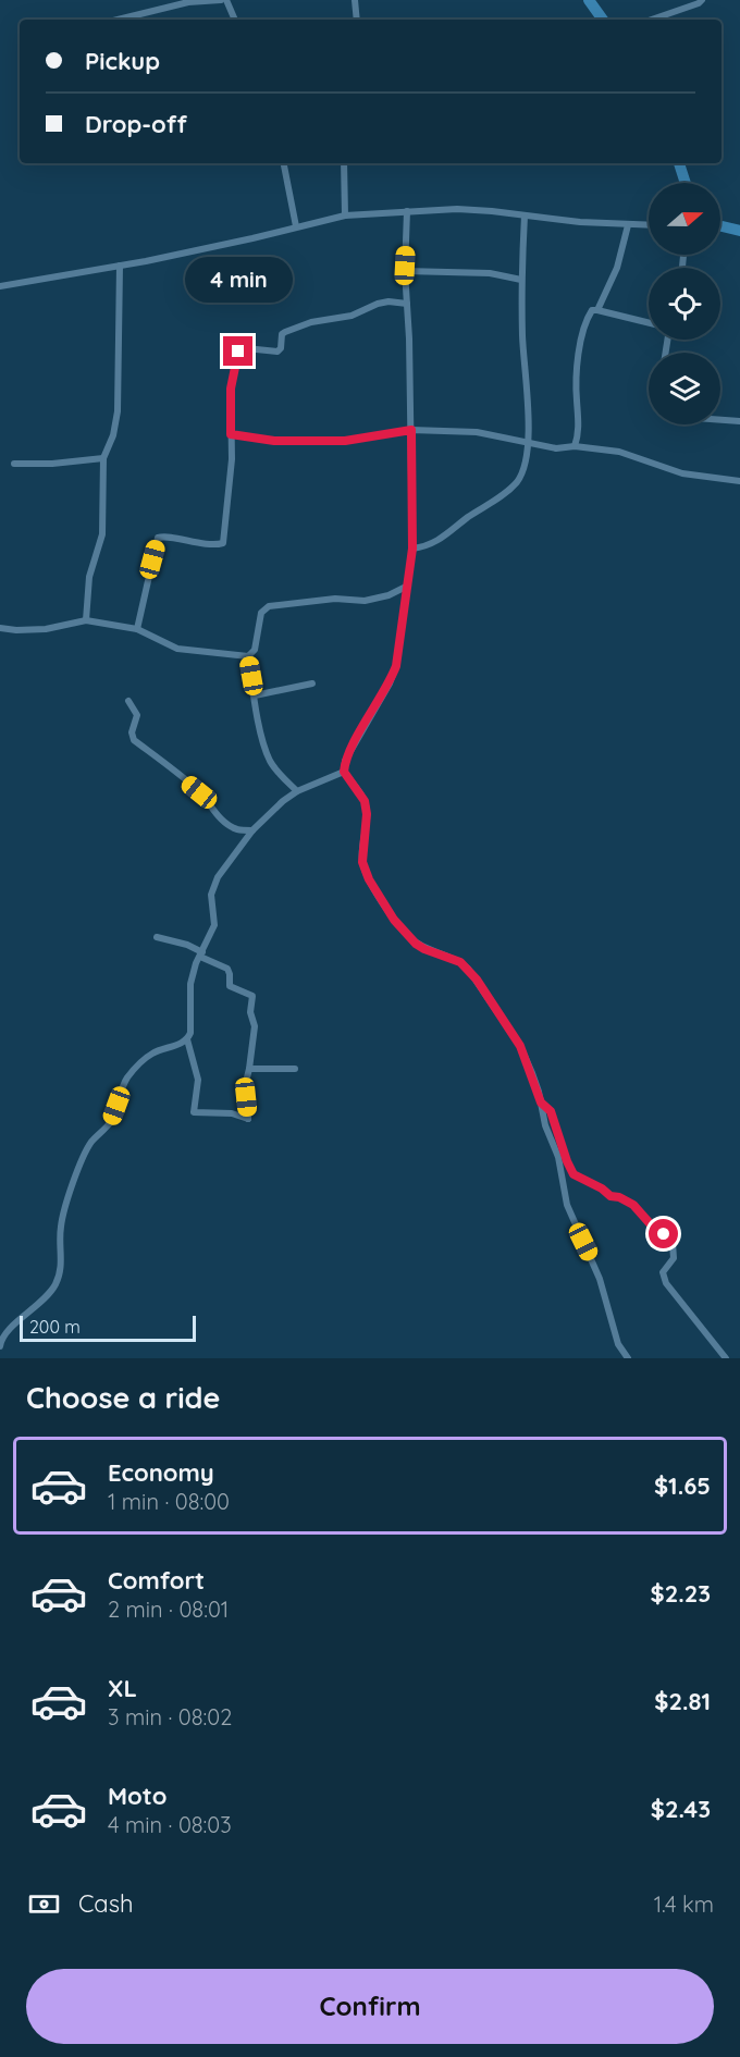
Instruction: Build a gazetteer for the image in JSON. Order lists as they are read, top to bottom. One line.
{"scale_bar":"200 m","north":"right","page":{"banner":["Pickup","Drop-off"],"bubble":"4 min","scale":"200 m","heading":"Choose a ride","list":[{"name":"Economy","note":"1 min · 08:00","value":"$1.65"},{"name":"Comfort","note":"2 min · 08:01","value":"$2.23"},{"name":"XL","note":"3 min · 08:02","value":"$2.81"},{"name":"Moto","note":"4 min · 08:03","value":"$2.43"}],"pay":["Cash","1.4 km"],"buttons":"Confirm"}}
